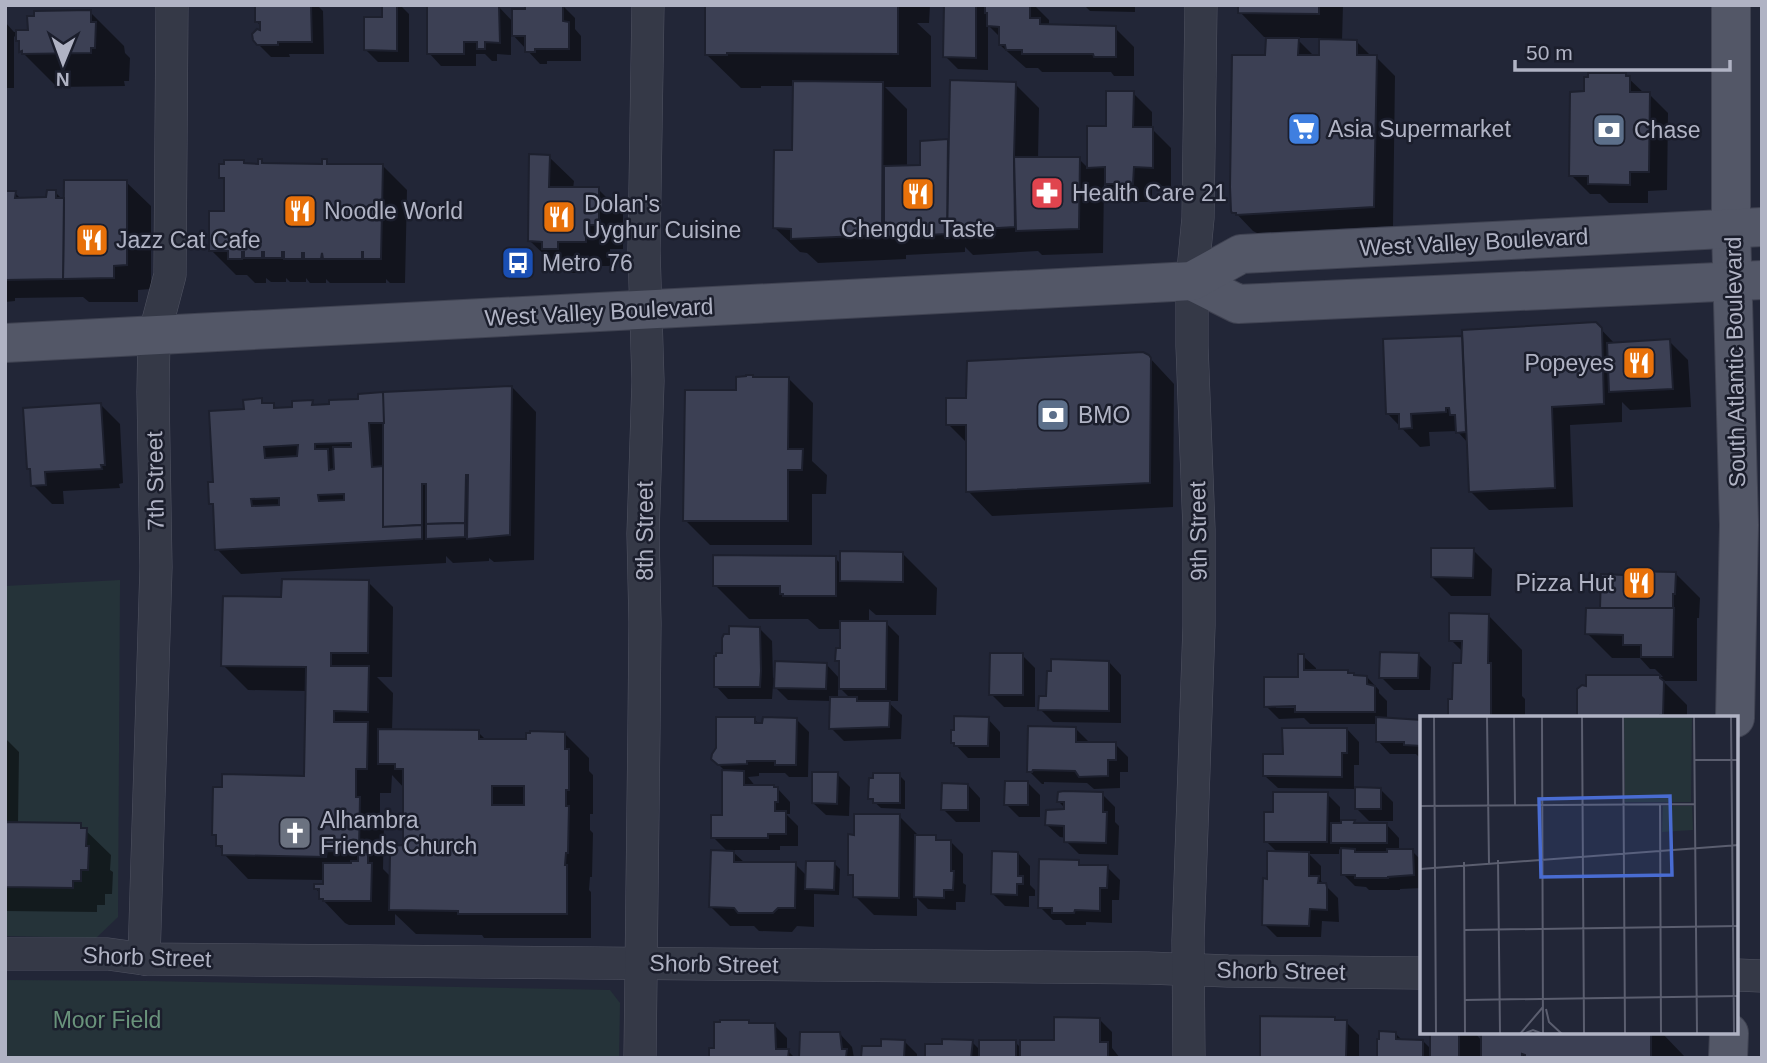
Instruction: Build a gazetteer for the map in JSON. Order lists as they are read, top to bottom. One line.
{"streets":{"main road":["West Valley Boulevard","South Atlantic Boulevard"],"street":["7th Street","8th Street","9th Street","Shorb Street"]},"crossings":[["West Valley Boulevard","South Atlantic Boulevard"],["West Valley Boulevard","7th Street"],["West Valley Boulevard","8th Street"],["West Valley Boulevard","9th Street"],["7th Street","Shorb Street"],["8th Street","Shorb Street"],["9th Street","Shorb Street"]],"parks":["Moor Field"],"places":{"supermarket":["Asia Supermarket"],"bank":["Chase","BMO"],"pharmacy":["Health Care 21"],"restaurant":["Chengdu Taste","Noodle World","Dolan's Uyghur Cuisine","Jazz Cat Cafe","Popeyes","Pizza Hut"],"bus stop":["Metro 76"],"church":["Alhambra Friends Church"]},"scale_bar":"50 m","north":"bottom"}
